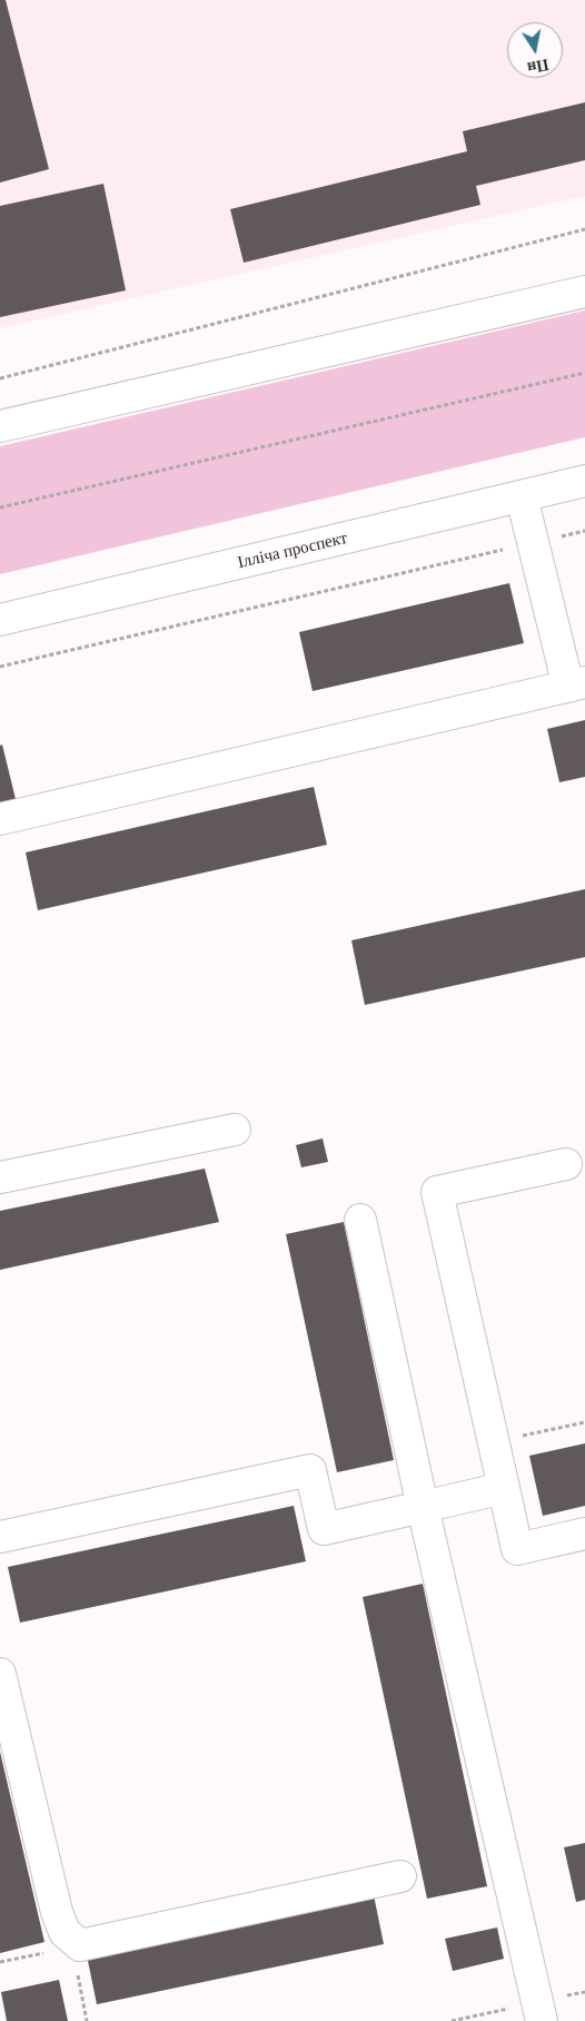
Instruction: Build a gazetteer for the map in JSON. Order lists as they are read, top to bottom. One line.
{"streets":{"main road":["Ілліча проспект"]},"north":"bottom"}
